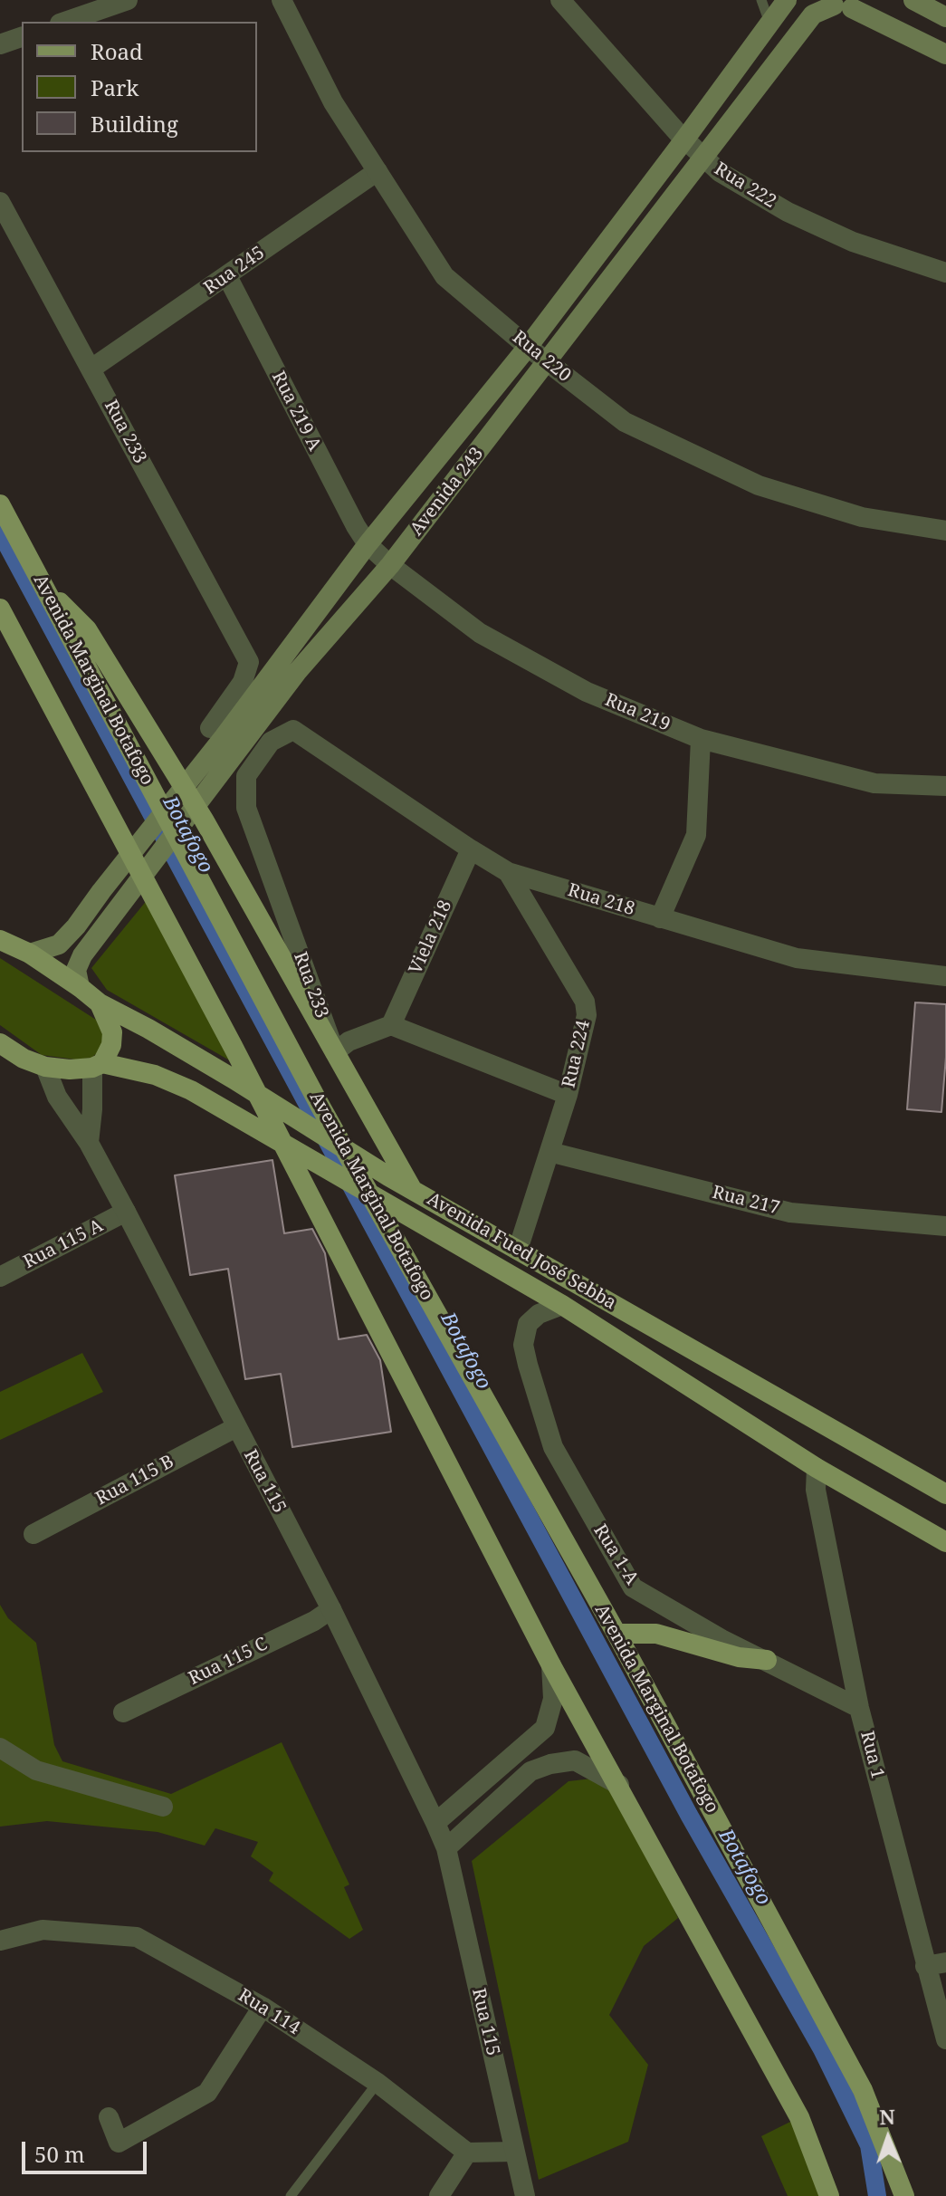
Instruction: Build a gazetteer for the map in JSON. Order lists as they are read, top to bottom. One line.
{"streets":{"main road":["Avenida 243","Avenida Marginal Botafogo","Avenida Fued José Sebba"],"street":["Rua 222","Rua 245","Rua 220","Rua 219 A","Rua 233","Rua 219","Rua 218","Viela 218","Rua 224","Rua 217","Rua 115 A","Rua 115 B","Rua 115","Rua 1-A","Rua 115 C","Rua 1","Rua 114"]},"crossings":[["Rua 222","Avenida 243"],["Rua 245","Rua 220"],["Rua 245","Rua 219 A"],["Rua 245","Rua 233"],["Rua 220","Avenida 243"],["Rua 219 A","Avenida 243"],["Rua 219 A","Rua 219"],["Rua 233","Avenida 243"],["Rua 233","Rua 218"],["Avenida 243","Rua 219"],["Avenida 243","Avenida Fued José Sebba"],["Rua 218","Viela 218"],["Rua 218","Rua 224"],["Rua 224","Rua 217"],["Rua 224","Avenida Fued José Sebba"],["Rua 115 A","Rua 115"],["Avenida Fued José Sebba","Rua 115"],["Avenida Fued José Sebba","Rua 1-A"],["Avenida Fued José Sebba","Rua 1"],["Rua 115 B","Rua 115"],["Rua 115","Rua 115 C"],["Rua 1-A","Rua 1"]],"water":["Botafogo"],"legend":["Road","Park","Building"],"scale_bar":"50 m","north":"top"}
